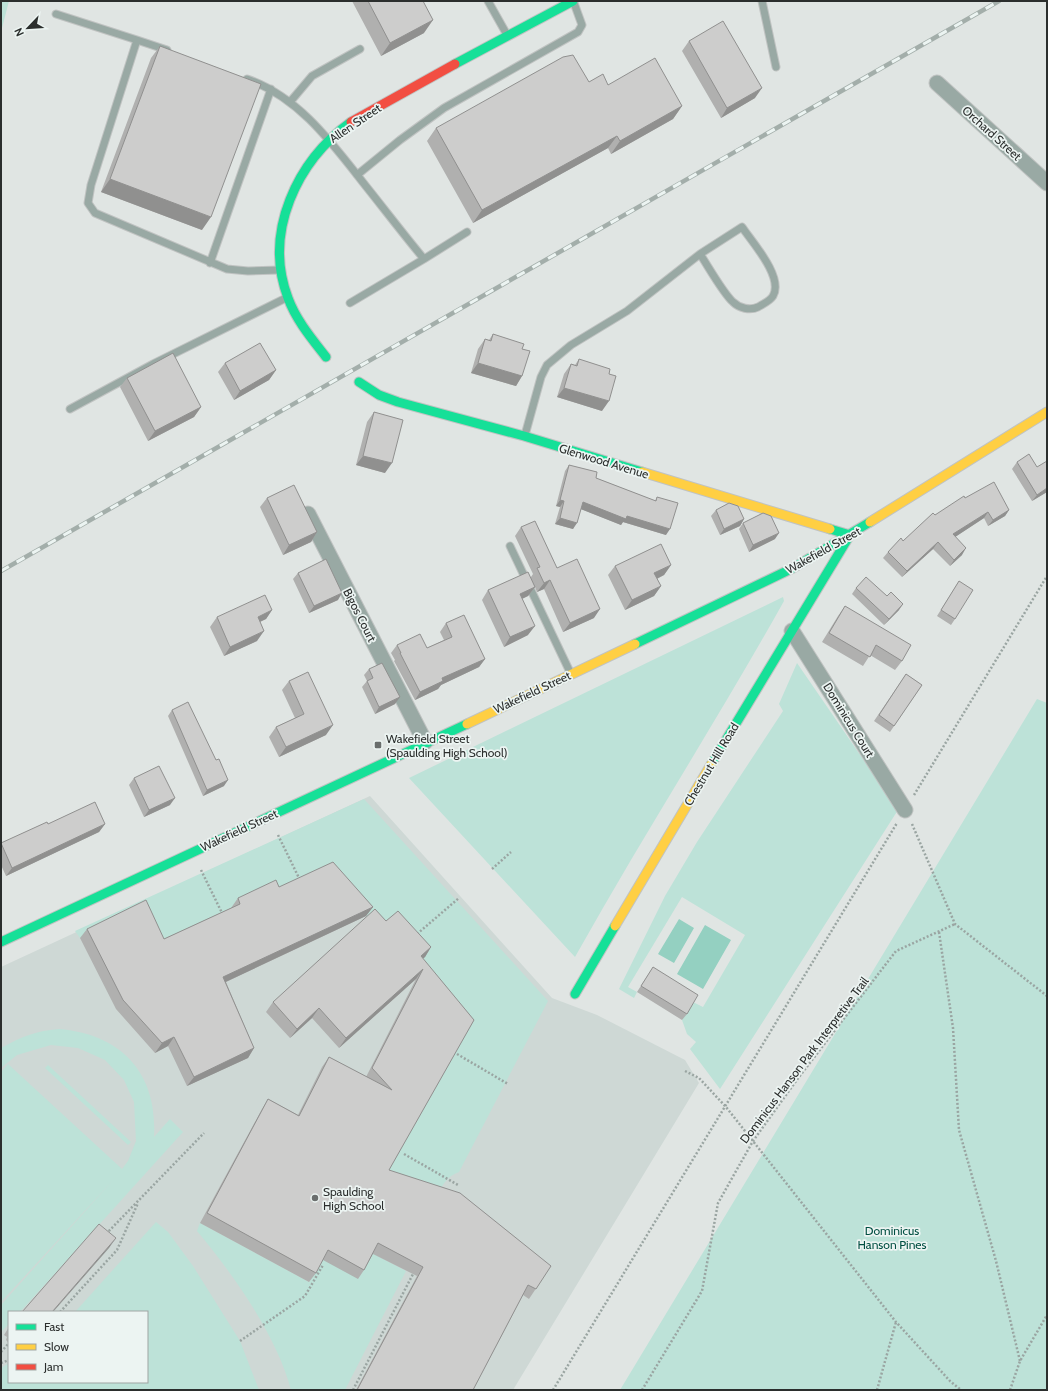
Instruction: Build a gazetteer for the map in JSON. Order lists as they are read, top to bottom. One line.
{"streets":{"street":["Allen Street","Orchard Street","Glenwood Avenue","Wakefield Street","Bigos Court","Dominicus Court","Chestnut Hill Road"],"path":["Dominicus Hanson Park Interpretive Trail"]},"crossings":[["Glenwood Avenue","Wakefield Street"],["Glenwood Avenue","Chestnut Hill Road"],["Wakefield Street","Bigos Court"],["Wakefield Street","Chestnut Hill Road"],["Dominicus Court","Chestnut Hill Road"]],"parks":["Dominicus Hanson Pines"],"places":{"transit":["Wakefield Street (Spaulding High School)"],"other":["Spaulding High School"]},"legend":["Fast","Slow","Jam"],"north":"bottom left"}
